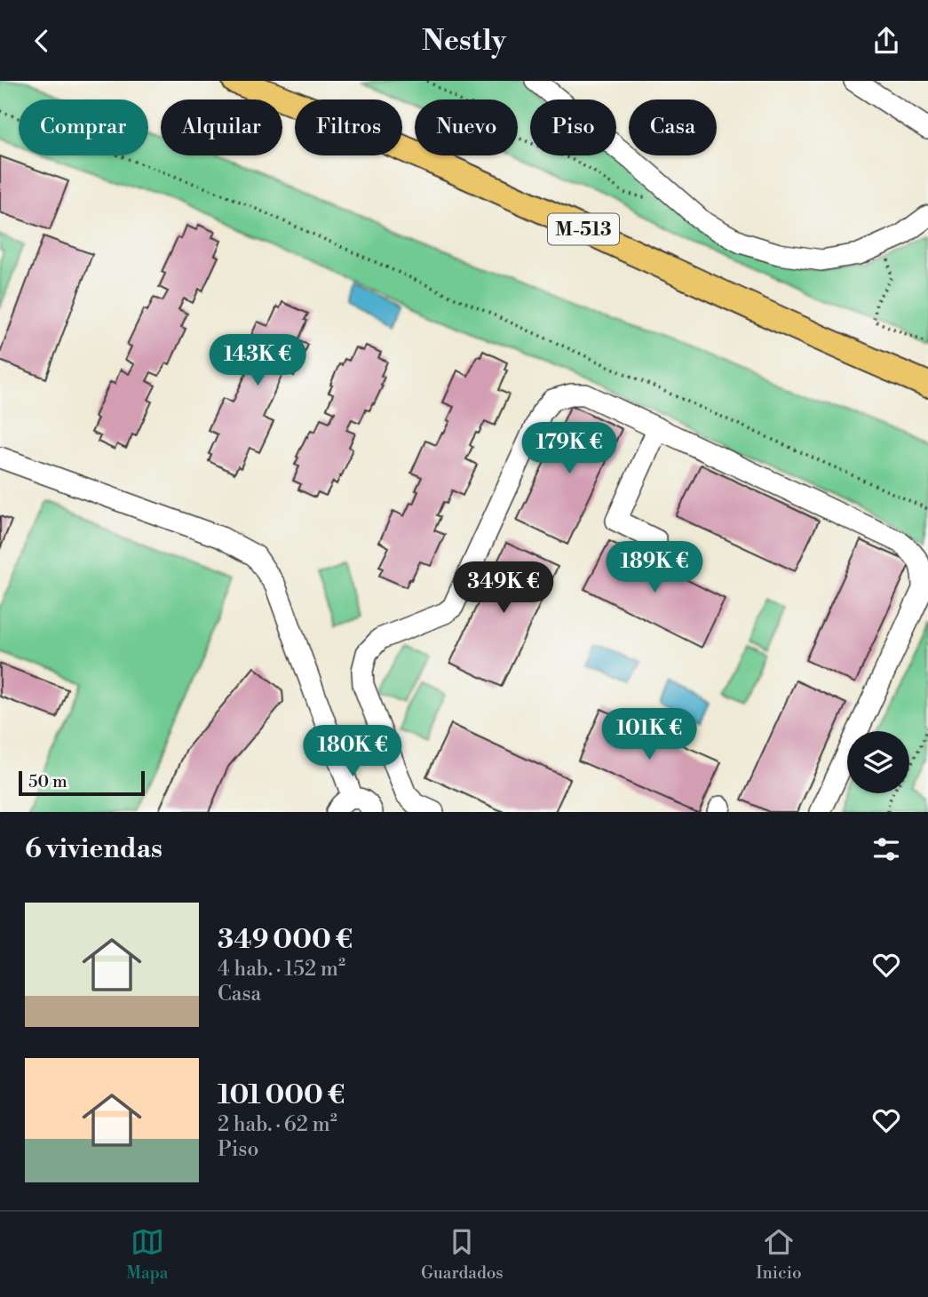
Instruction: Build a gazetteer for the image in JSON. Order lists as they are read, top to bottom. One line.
{"streets":{"main road":["M-513"]},"scale_bar":"50 m","page":{"header":"Nestly","chip":["Comprar","Alquilar","Filtros","Nuevo","Piso","Casa"],"price":["143K €","179K €","189K €","349K €","101K €","180K €"],"scale":"50 m","heading":"6 viviendas","list":[{"name":"349 000 €","note":"4 hab. · 152 m² · Casa"},{"name":"101 000 €","note":"2 hab. · 62 m² · Piso"}],"tabs":["Mapa","Guardados","Inicio"]}}
